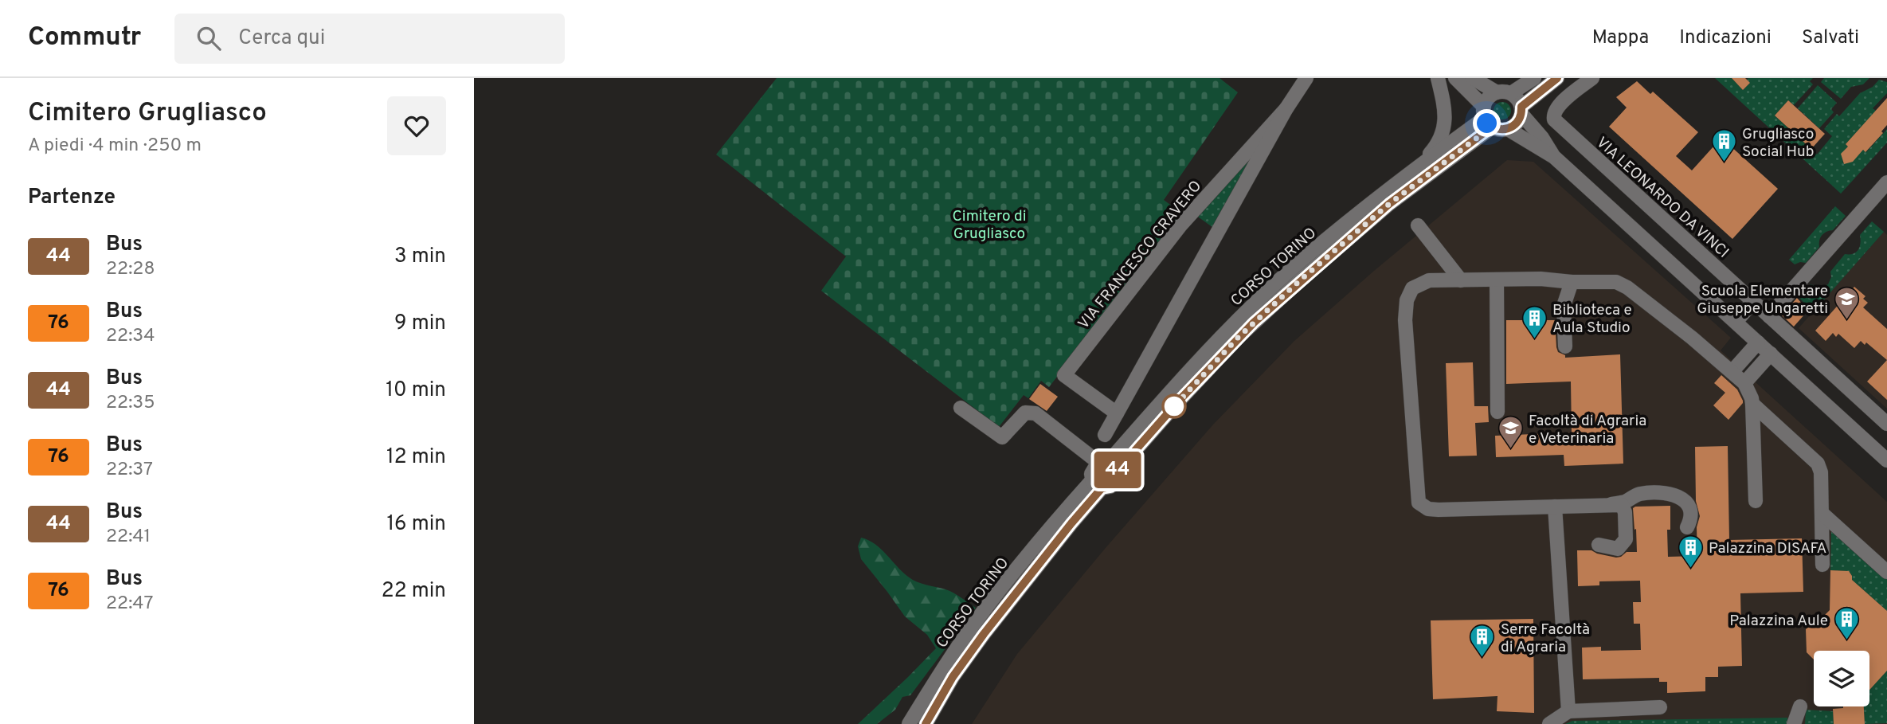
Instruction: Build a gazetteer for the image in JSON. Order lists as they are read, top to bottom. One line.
{"streets":{"street":["VIA LEONARDO DA VINCI","VIA FRANCESCO CRAVERO","CORSO TORINO"]},"parks":["Cimitero di Grugliasco"],"places":{"building":["Grugliasco Social Hub","Biblioteca e Aula Studio","Palazzina DISAFA","Palazzina Aule","Serre Facoltà di Agraria"],"school or university":["Scuola Elementare Giuseppe Ungaretti","Facoltà di Agraria e Veterinaria"]},"lines":["bus line 44"],"page":{"header":"Commutr","search":"Cerca qui","nav":["Mappa","Indicazioni","Salvati"],"heading":[["Cimitero Grugliasco","A piedi · 4 min · 250 m"],"Partenze"],"on_map":"44","list":[{"mark":"44","name":"Bus","note":"22:28","value":"3 min"},{"mark":"76","name":"Bus","note":"22:34","value":"9 min"},{"mark":"44","name":"Bus","note":"22:35","value":"10 min"},{"mark":"76","name":"Bus","note":"22:37","value":"12 min"},{"mark":"44","name":"Bus","note":"22:41","value":"16 min"},{"mark":"76","name":"Bus","note":"22:47","value":"22 min"}]}}
